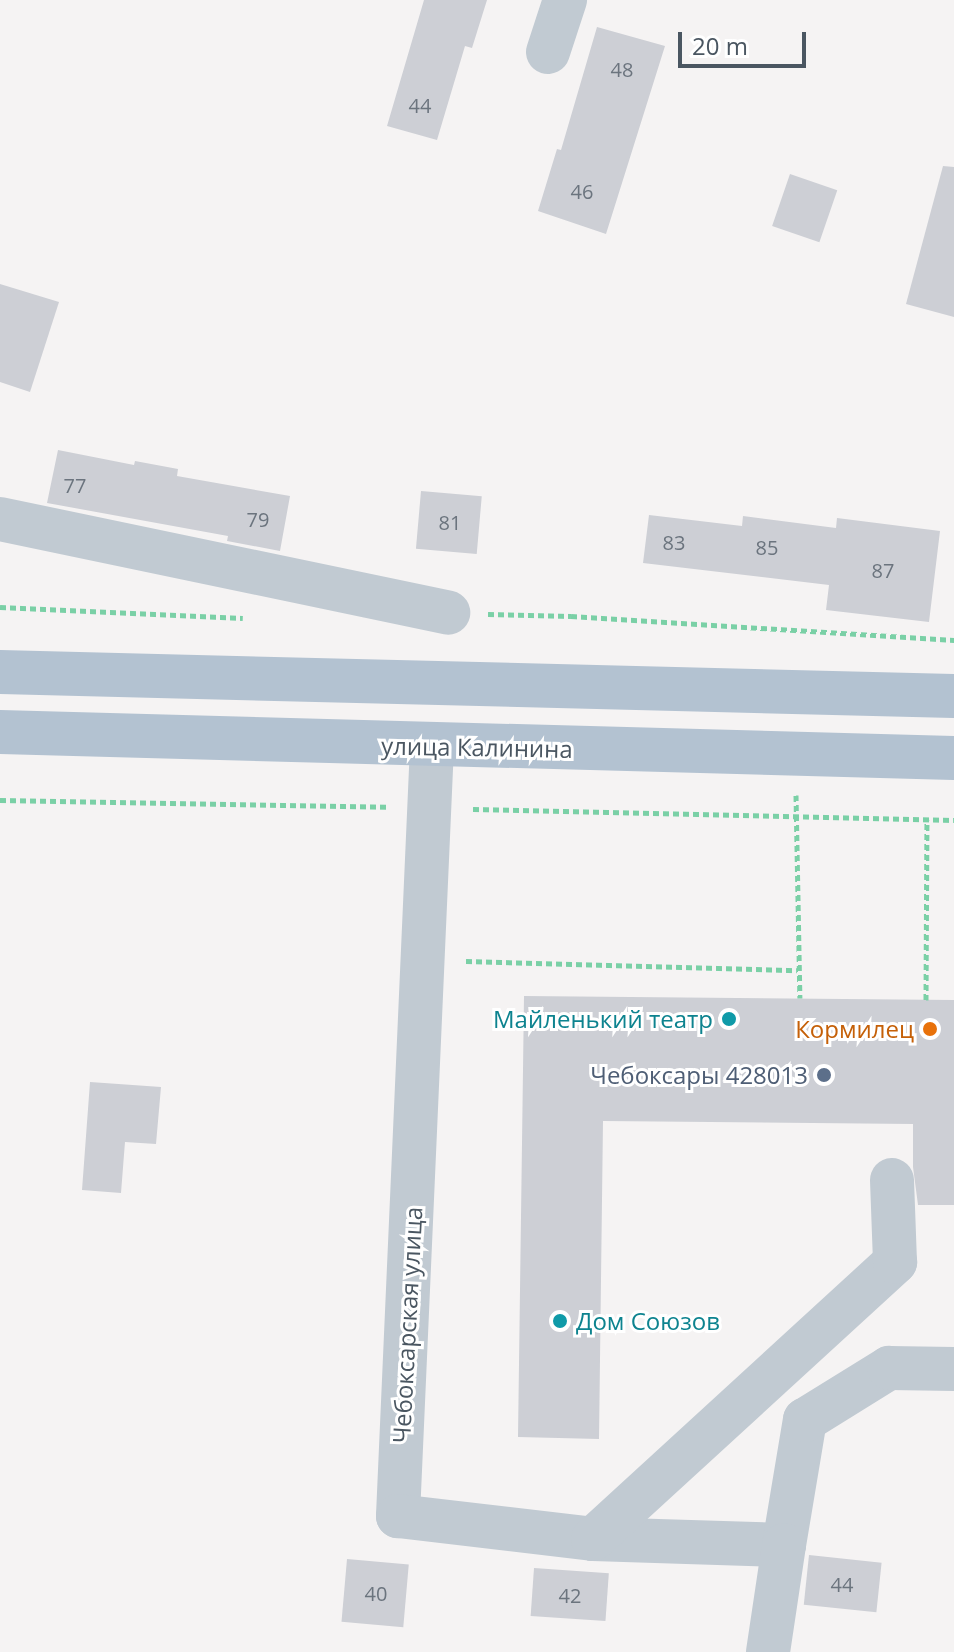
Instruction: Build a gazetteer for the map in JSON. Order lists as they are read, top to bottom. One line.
{"streets":{"main road":["улица Калинина"],"lane":["Чебоксарская улица"]},"crossings":[["улица Калинина","Чебоксарская улица"]],"places":["Майленький театр","Кормилец","Чебоксары 428013","Дом Союзов"],"house_numbers":["48","44","46","77","79","81","83","85","87","44","40","42"],"scale_bar":"20 m"}
